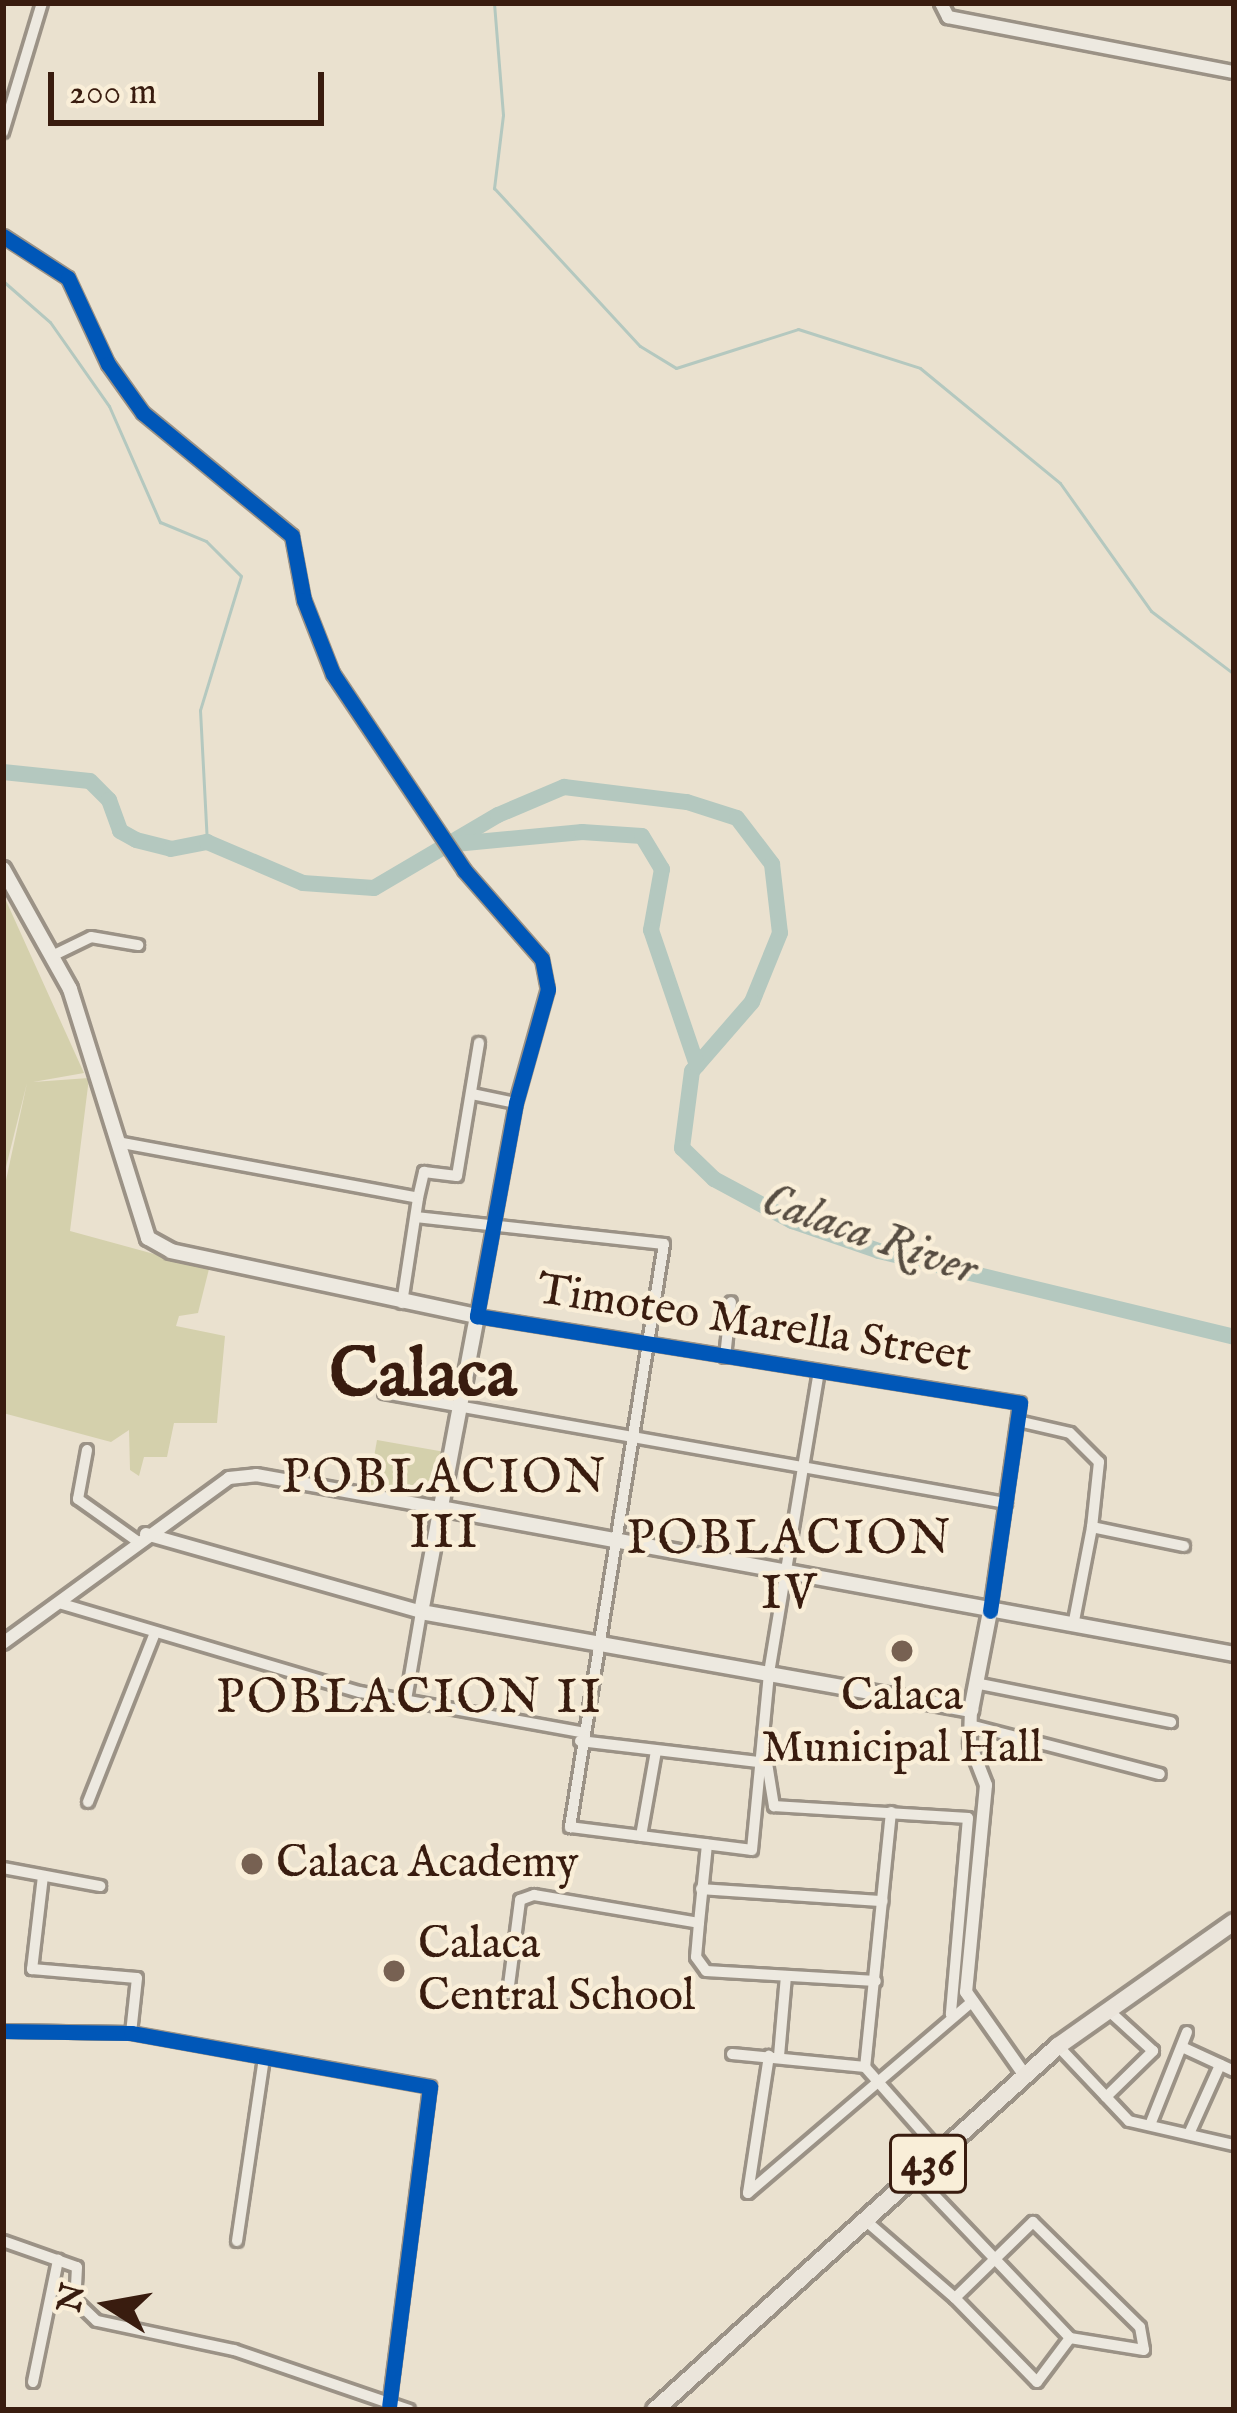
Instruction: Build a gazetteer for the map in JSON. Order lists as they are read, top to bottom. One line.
{"streets":{"main road":["436"],"street":["Timoteo Marella Street"]},"districts":["Calaca","POBLACION III","POBLACION IV","POBLACION II"],"water":["Calaca River"],"places":["Calaca Municipal Hall","Calaca Academy","Calaca Central School"],"scale_bar":"200 m","north":"left"}
